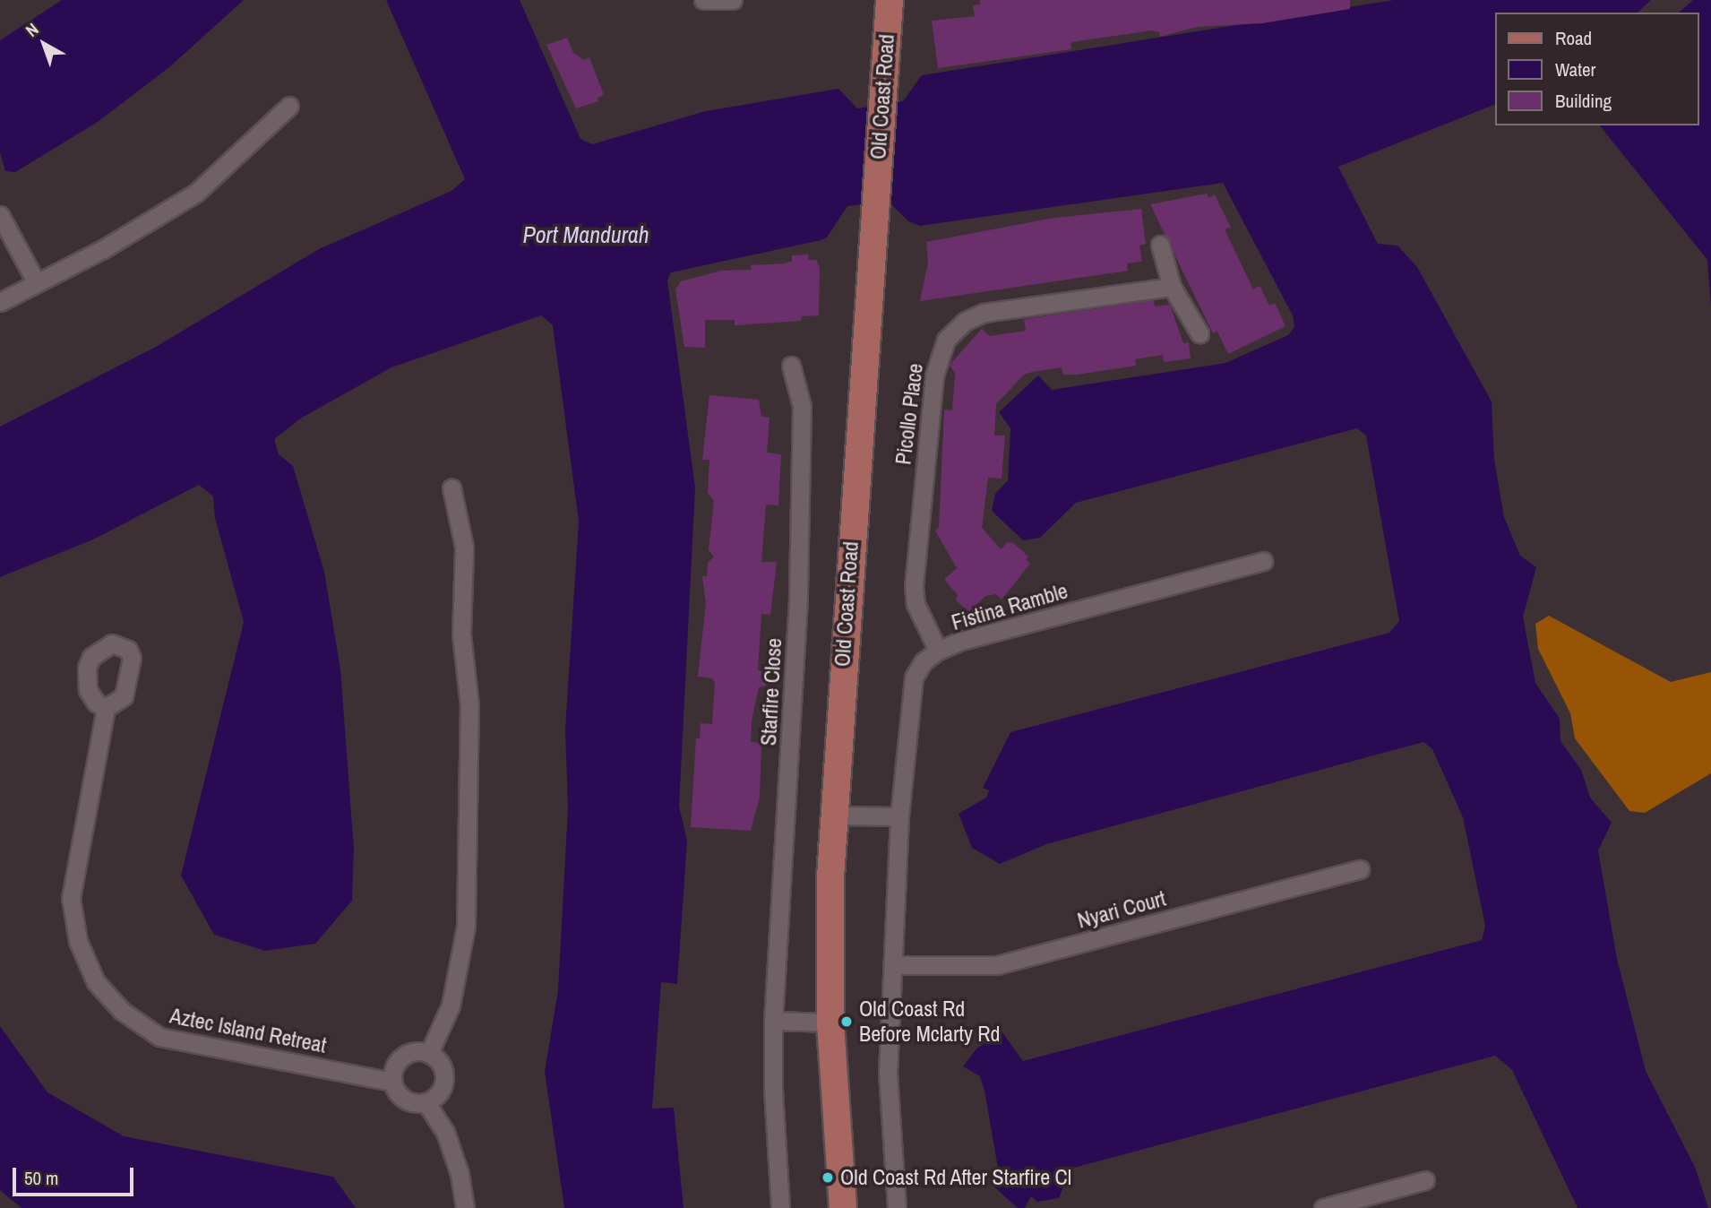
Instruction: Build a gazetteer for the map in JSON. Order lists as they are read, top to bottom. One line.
{"streets":{"main road":["Old Coast Road"],"street":["Picollo Place","Fistina Ramble","Starfire Close","Nyari Court","Aztec Island Retreat"]},"crossings":[["Picollo Place","Fistina Ramble"],["Fistina Ramble","Nyari Court"]],"water":["Port Mandurah"],"places":["Old Coast Rd Before Mclarty Rd","Old Coast Rd After Starfire Cl"],"legend":["Road","Water","Building"],"scale_bar":"50 m","north":"top left"}
